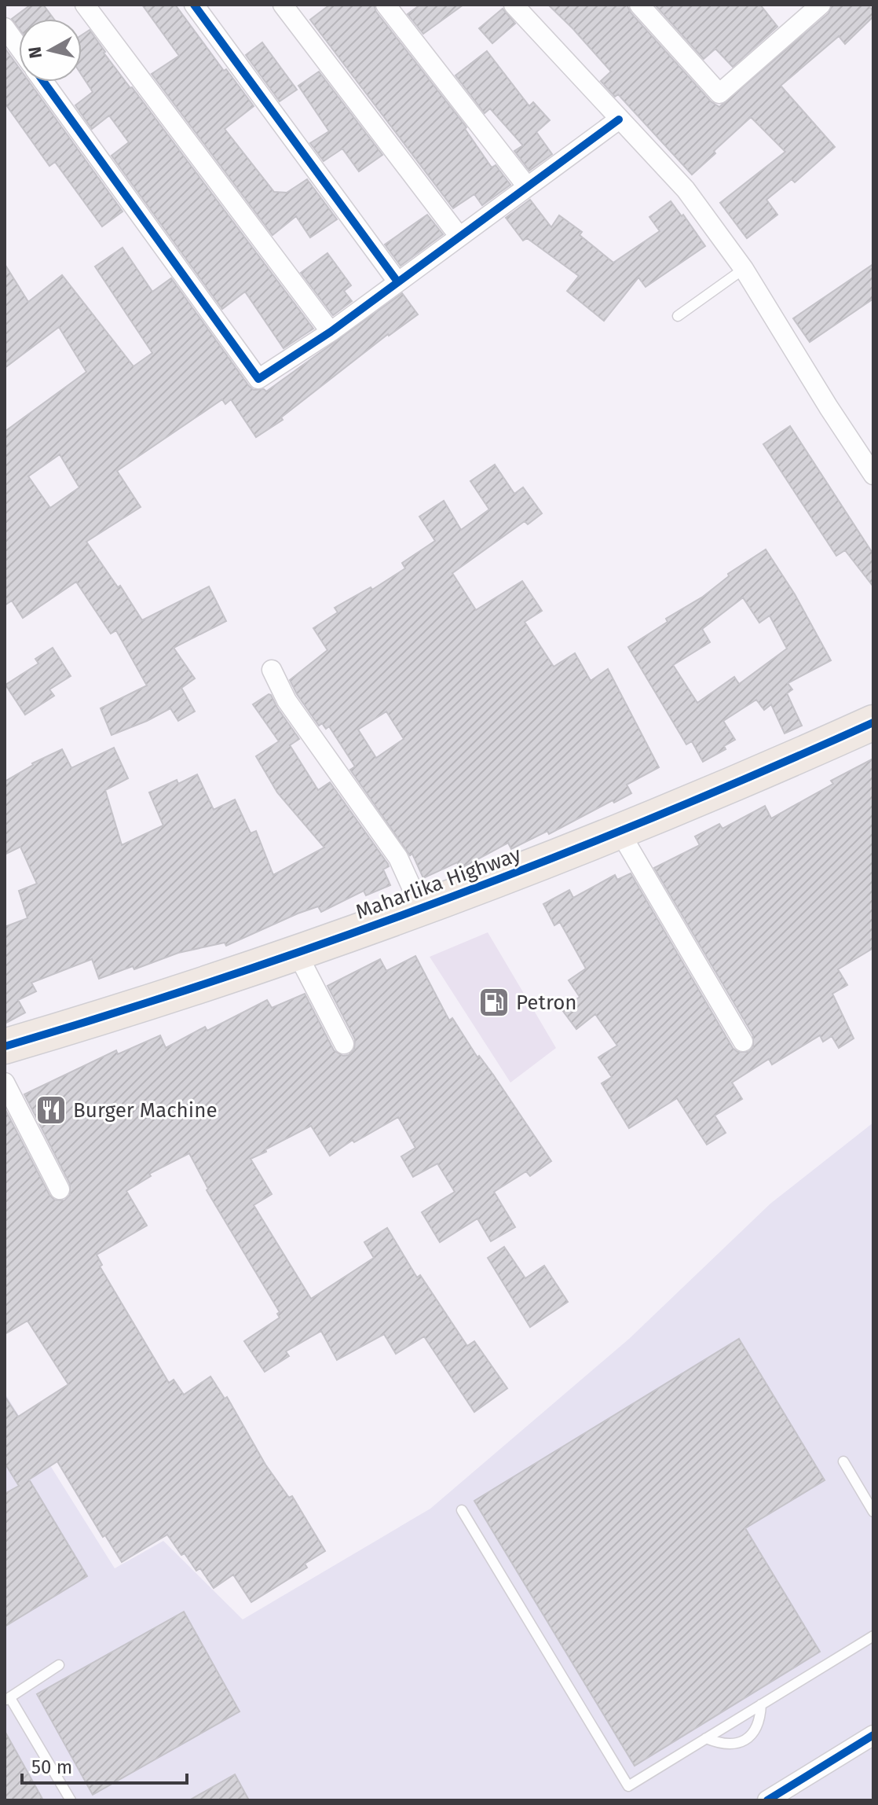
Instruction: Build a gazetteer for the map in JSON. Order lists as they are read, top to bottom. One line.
{"streets":{"highway":["Maharlika Highway"]},"places":{"fuel station":["Petron"],"restaurant":["Burger Machine"]},"scale_bar":"50 m","north":"left"}
